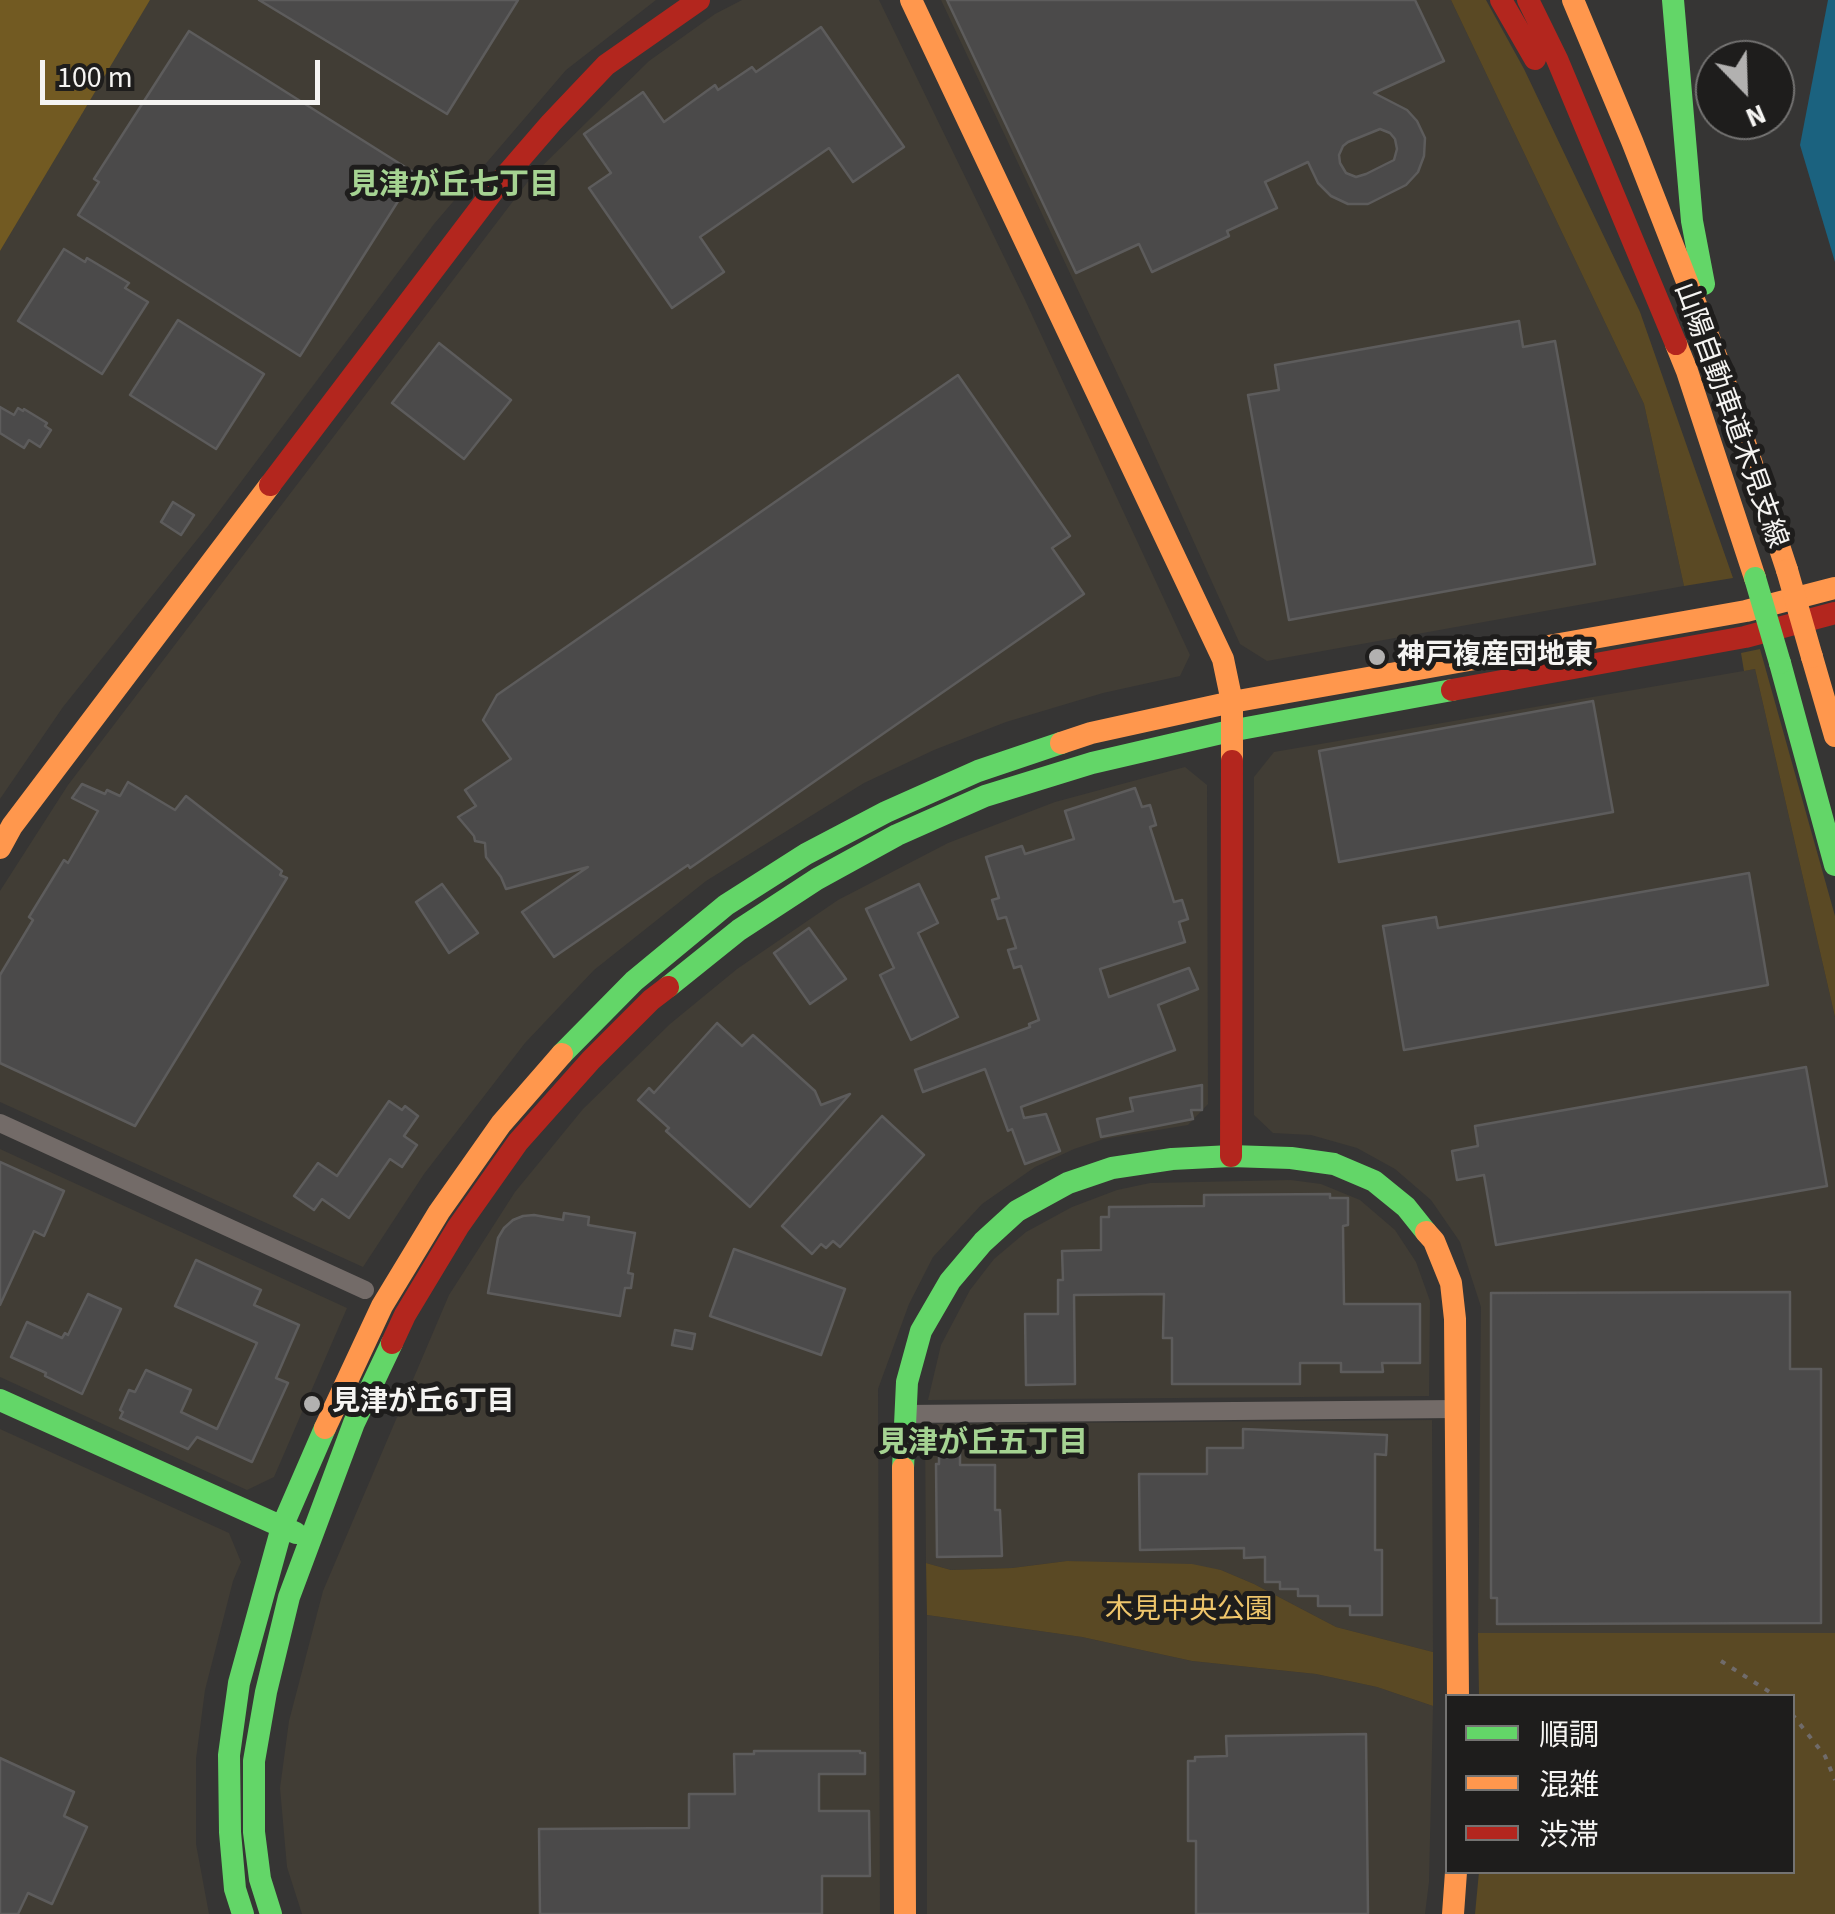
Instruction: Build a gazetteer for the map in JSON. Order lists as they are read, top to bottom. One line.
{"streets":{"main road":["山陽自動車道木見支線"]},"districts":["見津が丘七丁目","見津が丘五丁目"],"parks":["木見中央公園"],"places":["神戸複産団地東","見津が丘6丁目"],"legend":["順調","混雑","渋滞"],"scale_bar":"100 m","north":"bottom right"}
